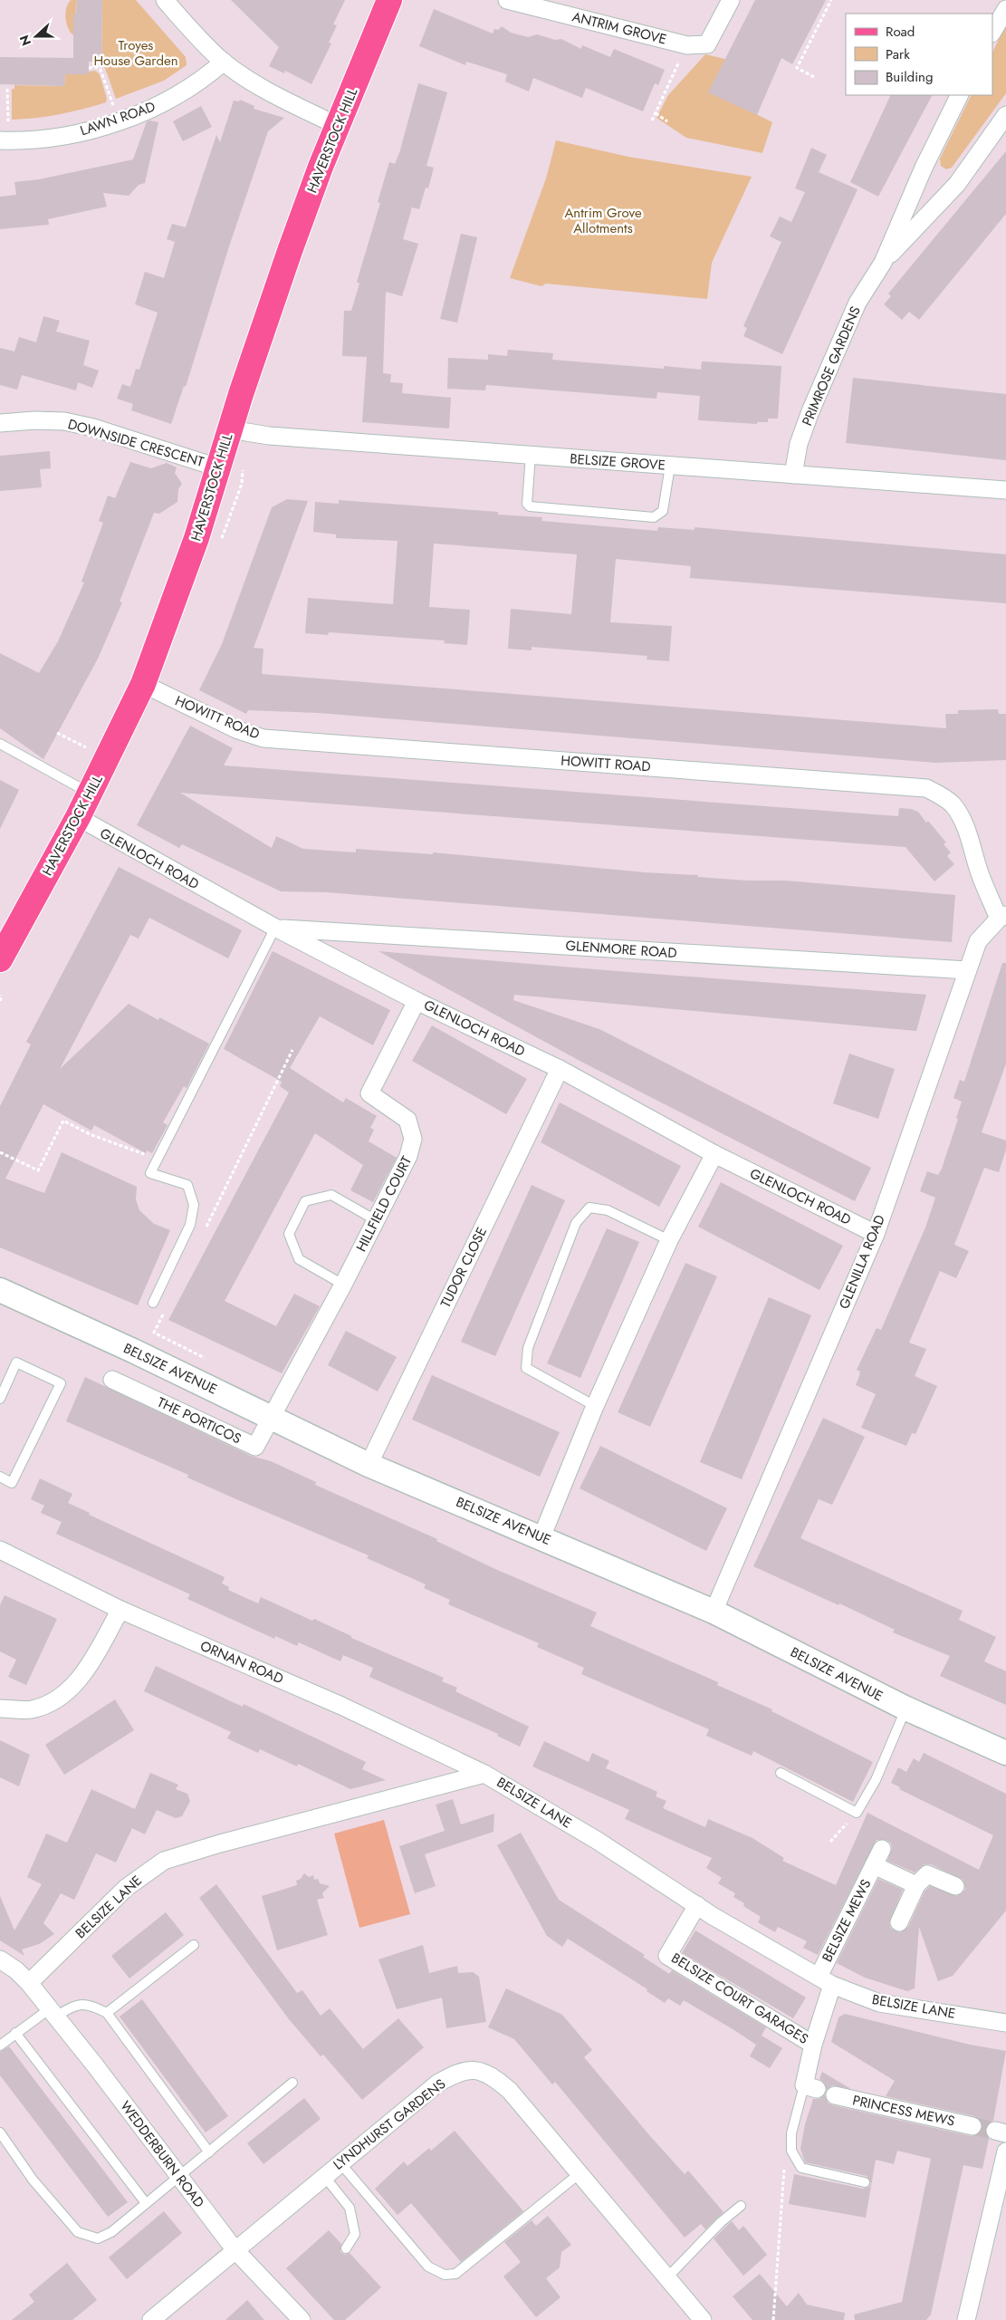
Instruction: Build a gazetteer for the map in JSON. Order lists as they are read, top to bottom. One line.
{"streets":{"main road":["HAVERSTOCK HILL"],"street":["ANTRIM GROVE","LAWN ROAD","PRIMROSE GARDENS","DOWNSIDE CRESCENT","BELSIZE GROVE","HOWITT ROAD","GLENLOCH ROAD","GLENMORE ROAD","HILLFIELD COURT","GLENILLA ROAD","TUDOR CLOSE","BELSIZE AVENUE","THE PORTICOS","ORNAN ROAD","BELSIZE LANE","BELSIZE MEWS","BELSIZE COURT GARAGES","PRINCESS MEWS","LYNDHURST GARDENS","WEDDERBURN ROAD"]},"crossings":[["HAVERSTOCK HILL","DOWNSIDE CRESCENT"],["HAVERSTOCK HILL","BELSIZE GROVE"],["HAVERSTOCK HILL","HOWITT ROAD"],["HAVERSTOCK HILL","GLENLOCH ROAD"],["PRIMROSE GARDENS","BELSIZE GROVE"],["HOWITT ROAD","GLENILLA ROAD"],["GLENLOCH ROAD","GLENMORE ROAD"],["GLENLOCH ROAD","HILLFIELD COURT"],["GLENLOCH ROAD","GLENILLA ROAD"],["GLENLOCH ROAD","TUDOR CLOSE"],["GLENMORE ROAD","GLENILLA ROAD"],["HILLFIELD COURT","BELSIZE AVENUE"],["HILLFIELD COURT","THE PORTICOS"],["GLENILLA ROAD","BELSIZE AVENUE"],["TUDOR CLOSE","BELSIZE AVENUE"],["BELSIZE AVENUE","THE PORTICOS"],["ORNAN ROAD","BELSIZE LANE"],["BELSIZE LANE","BELSIZE MEWS"],["BELSIZE LANE","BELSIZE COURT GARAGES"],["BELSIZE LANE","WEDDERBURN ROAD"],["BELSIZE MEWS","BELSIZE COURT GARAGES"],["LYNDHURST GARDENS","WEDDERBURN ROAD"]],"parks":["Troyes House Garden","Antrim Grove Allotments"],"legend":["Road","Park","Building"],"north":"left"}
